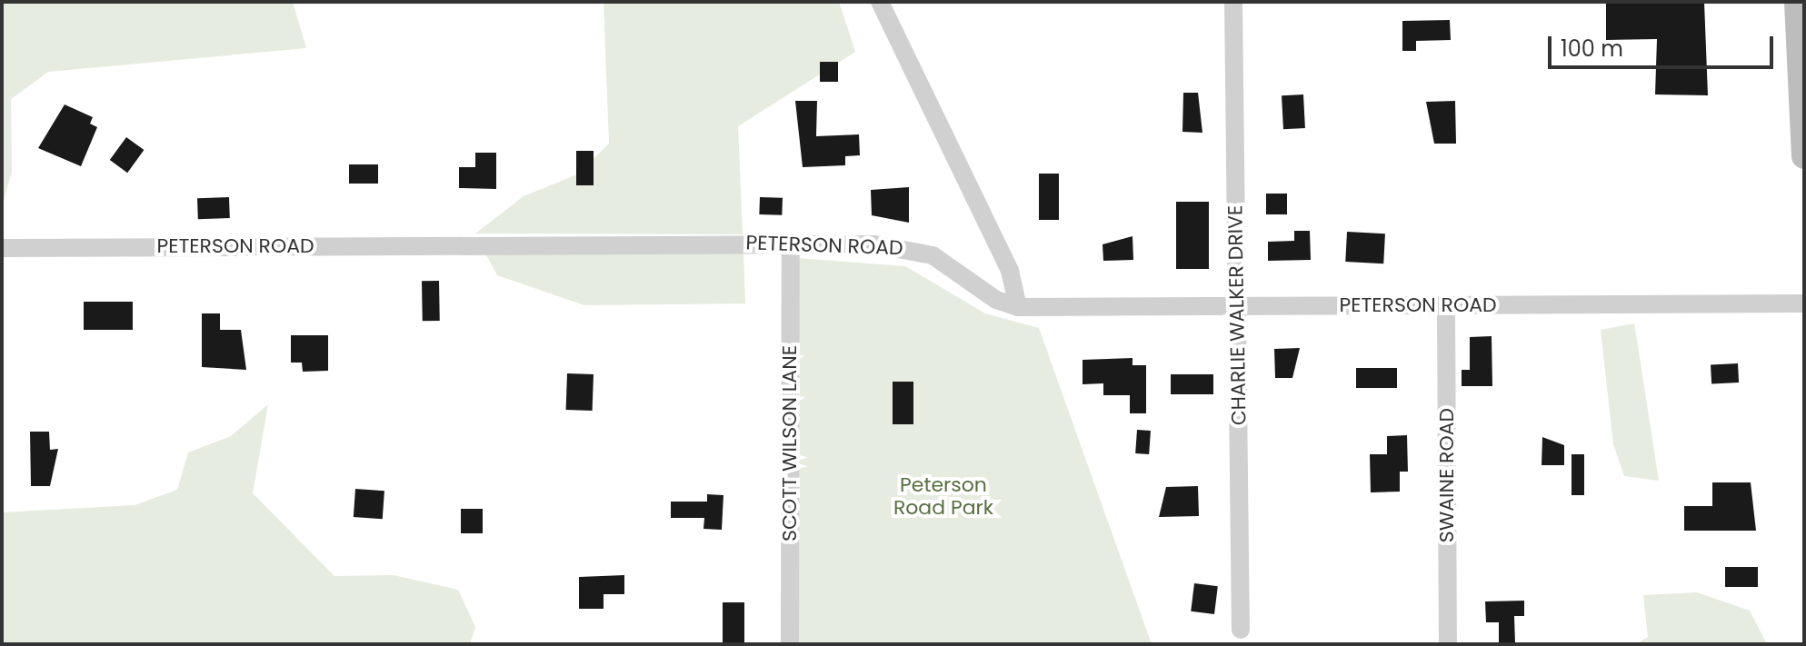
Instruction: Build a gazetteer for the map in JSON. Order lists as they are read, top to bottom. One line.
{"streets":{"street":["PETERSON ROAD","CHARLIE WALKER DRIVE","SCOTT WILSON LANE","SWAINE ROAD"]},"crossings":[["PETERSON ROAD","CHARLIE WALKER DRIVE"],["PETERSON ROAD","SCOTT WILSON LANE"],["PETERSON ROAD","SWAINE ROAD"]],"parks":["Peterson Road Park"],"scale_bar":"100 m"}
